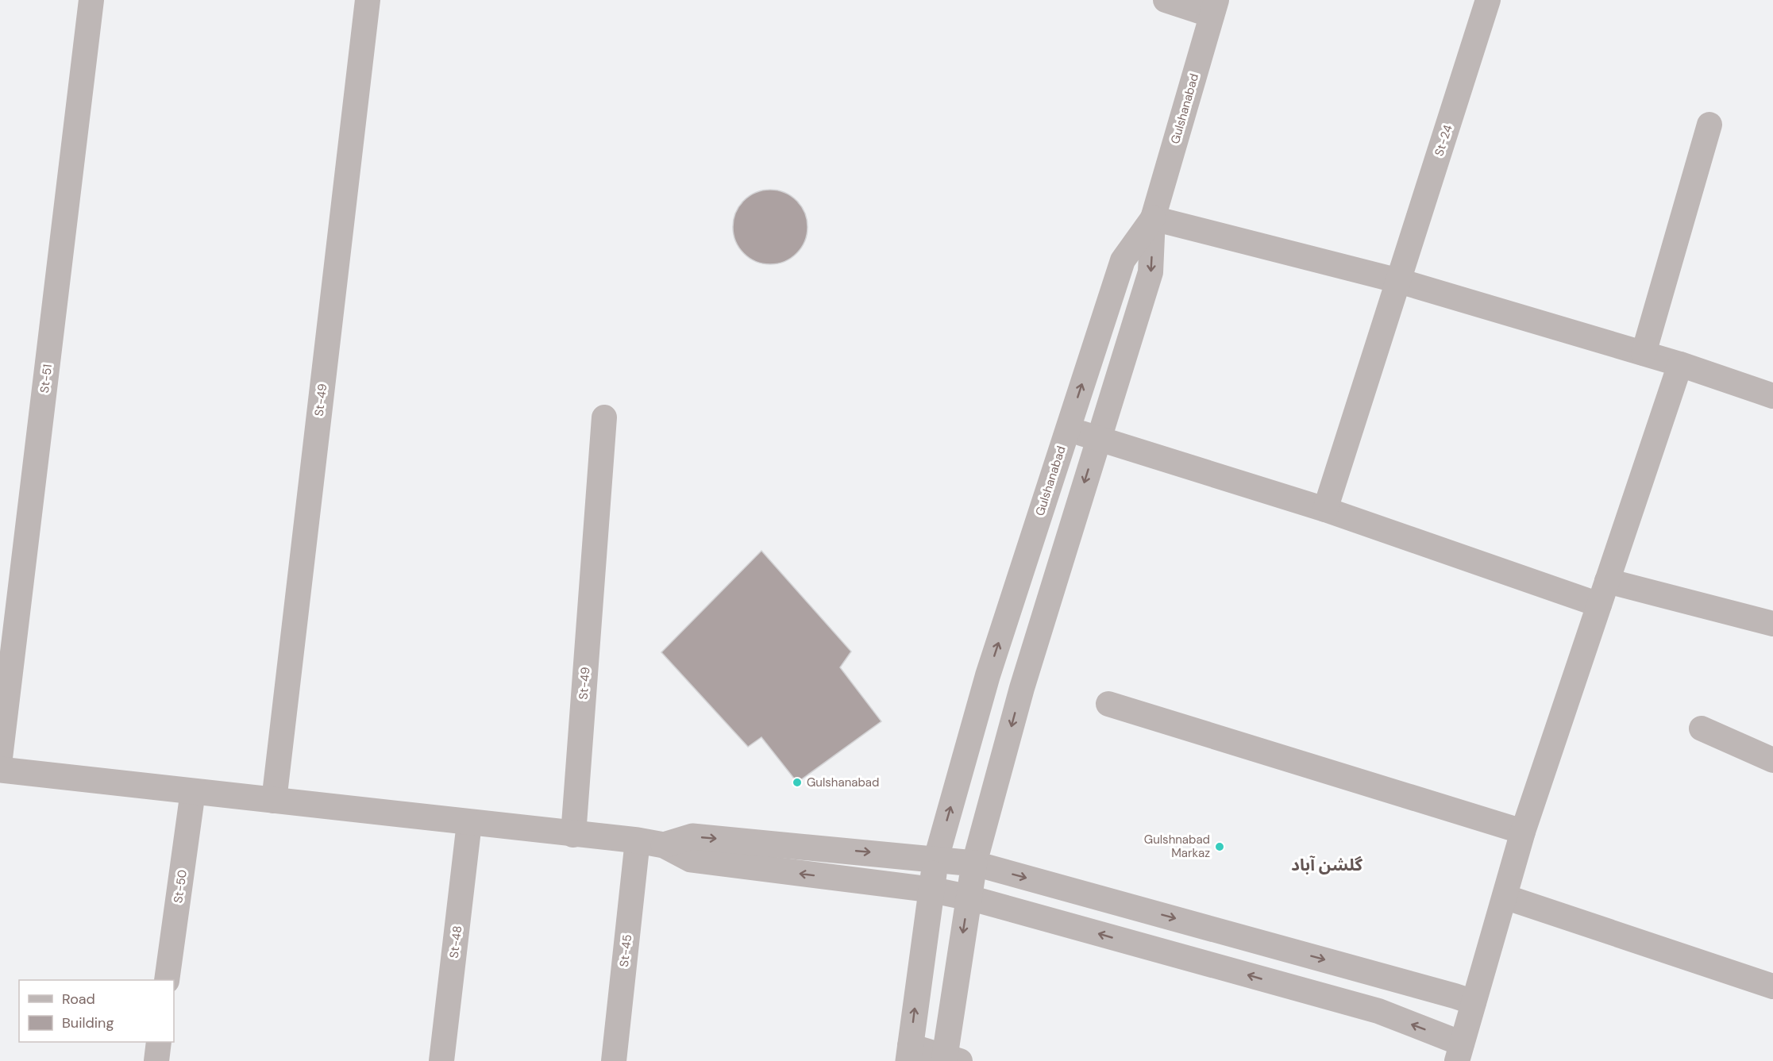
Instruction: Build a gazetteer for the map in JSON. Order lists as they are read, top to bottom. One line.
{"streets":{"street":["Gulshanabad","St-24","St-51","St-49","St-50","St-48","St-45"]},"districts":["گلشن آباد"],"places":["Gulshanabad","Gulshnabad Markaz"],"legend":["Road","Building"]}
